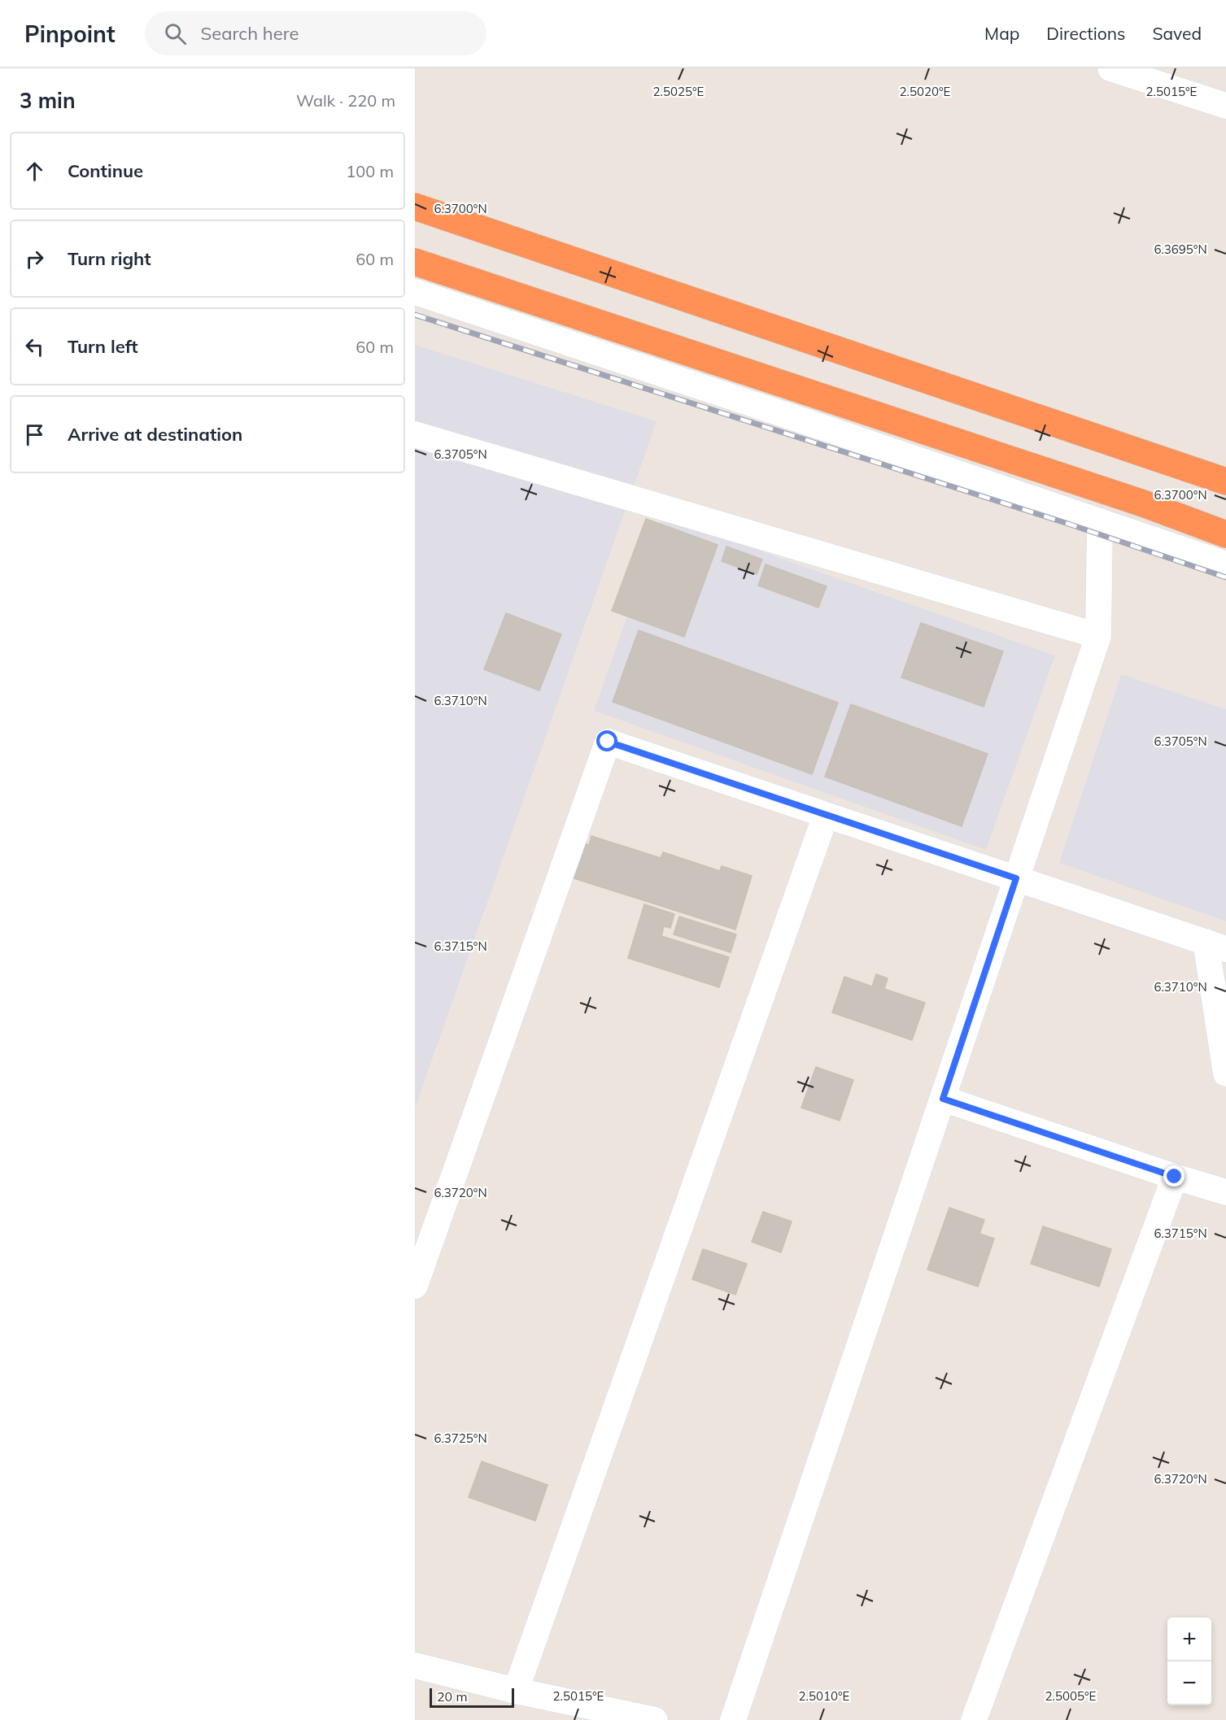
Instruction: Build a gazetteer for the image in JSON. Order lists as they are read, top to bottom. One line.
{"scale_bar":"20 m","page":{"header":"Pinpoint","search":"Search here","nav":["Map","Directions","Saved"],"heading":["3 min","Walk · 220 m"],"list":[["Continue","100 m"],["Turn right","60 m"],["Turn left","60 m"],"Arrive at destination"],"map_buttons":["+","−"],"scale":"20 m"},"coordinates":["2.5020°E","2.5025°E","2.5015°E","6.3700°N","6.3695°N","6.3705°N","6.3710°N","6.3715°N","6.3720°N","6.3725°N","2.5010°E","2.5005°E"]}
